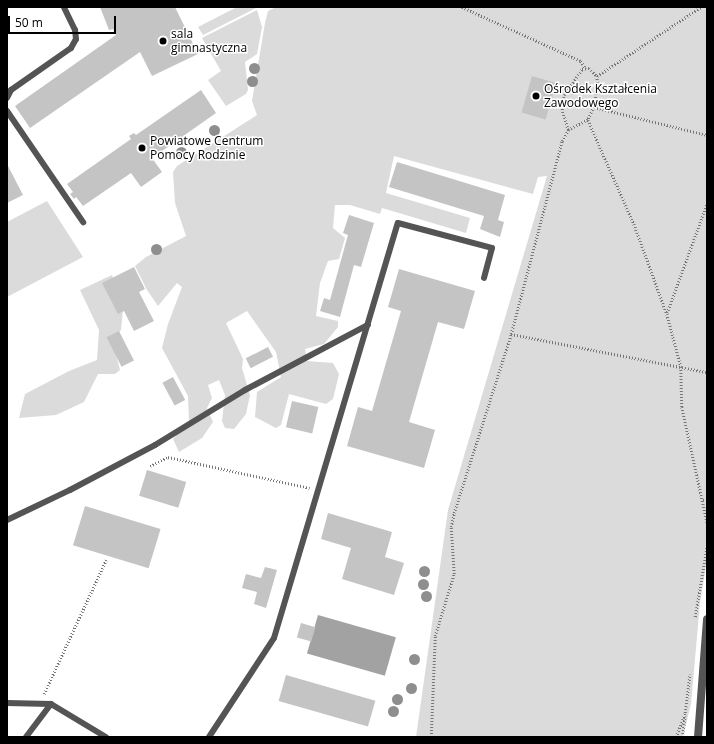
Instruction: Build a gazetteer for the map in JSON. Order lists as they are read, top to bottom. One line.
{"places":["sala gimnastyczna","Ośrodek Kształcenia Zawodowego","Powiatowe Centrum Pomocy Rodzinie"],"scale_bar":"50 m"}
